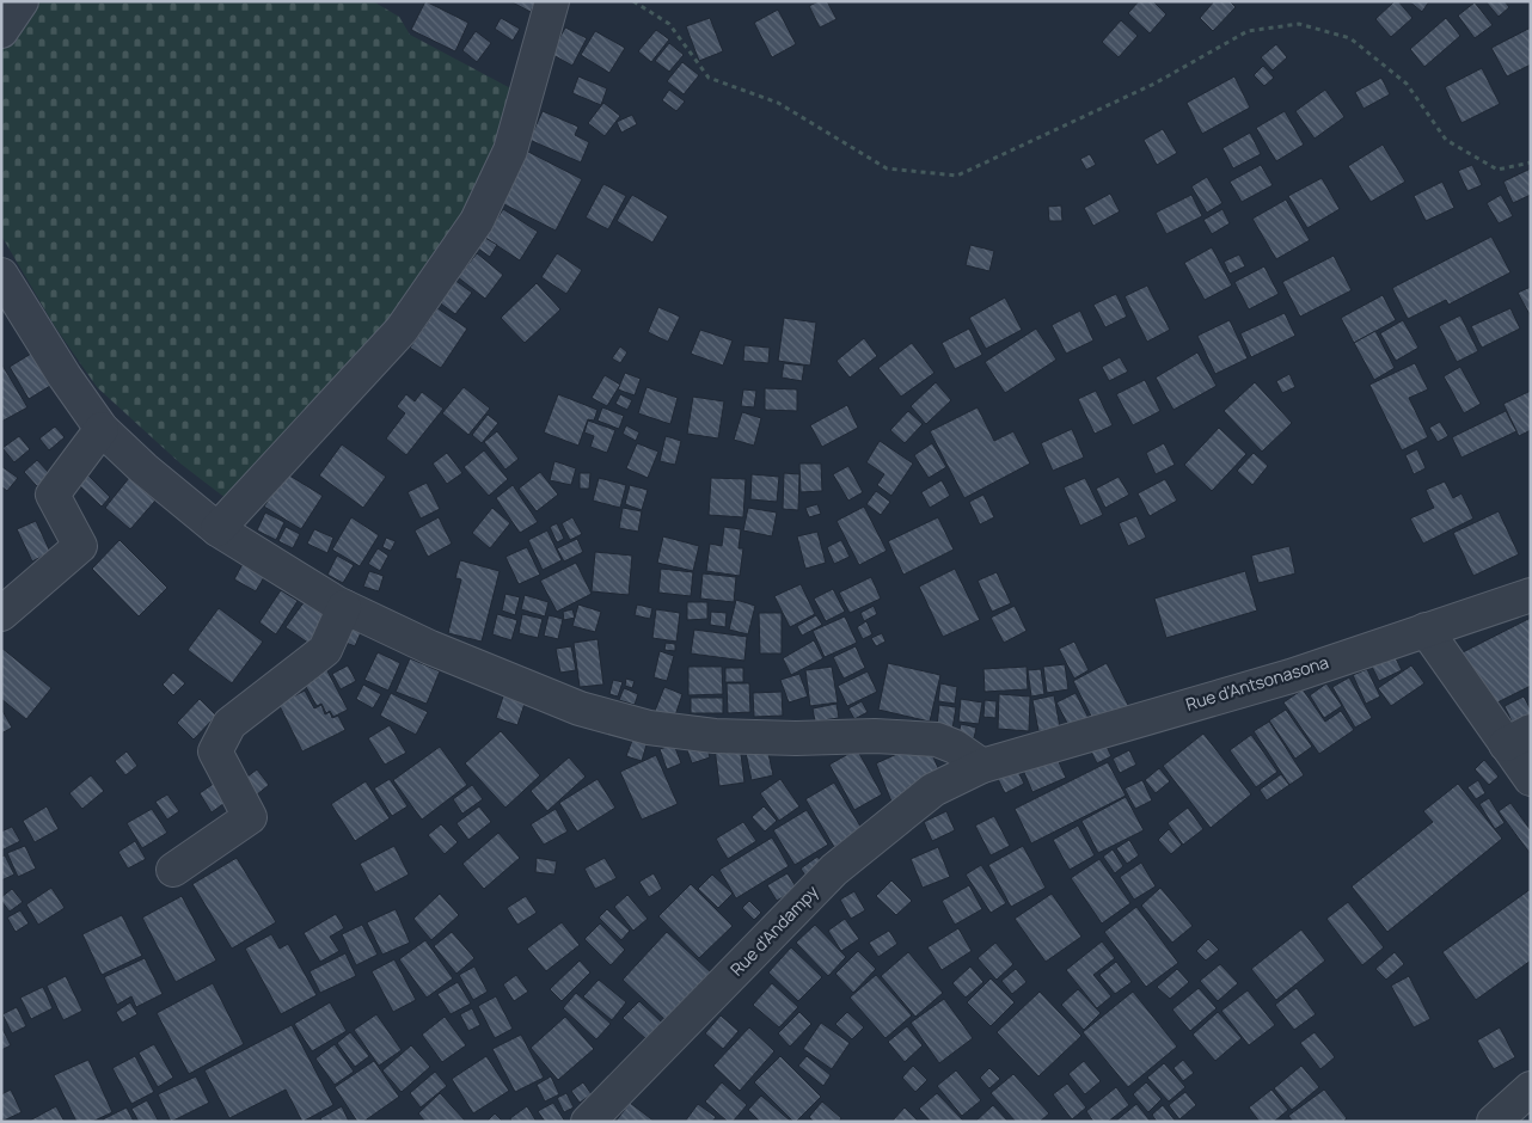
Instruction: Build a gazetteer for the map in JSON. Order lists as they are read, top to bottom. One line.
{"streets":{"street":["Rue d'Antsonasona","Rue d'Andampy"]},"crossings":[["Rue d'Antsonasona","Rue d'Andampy"]]}
